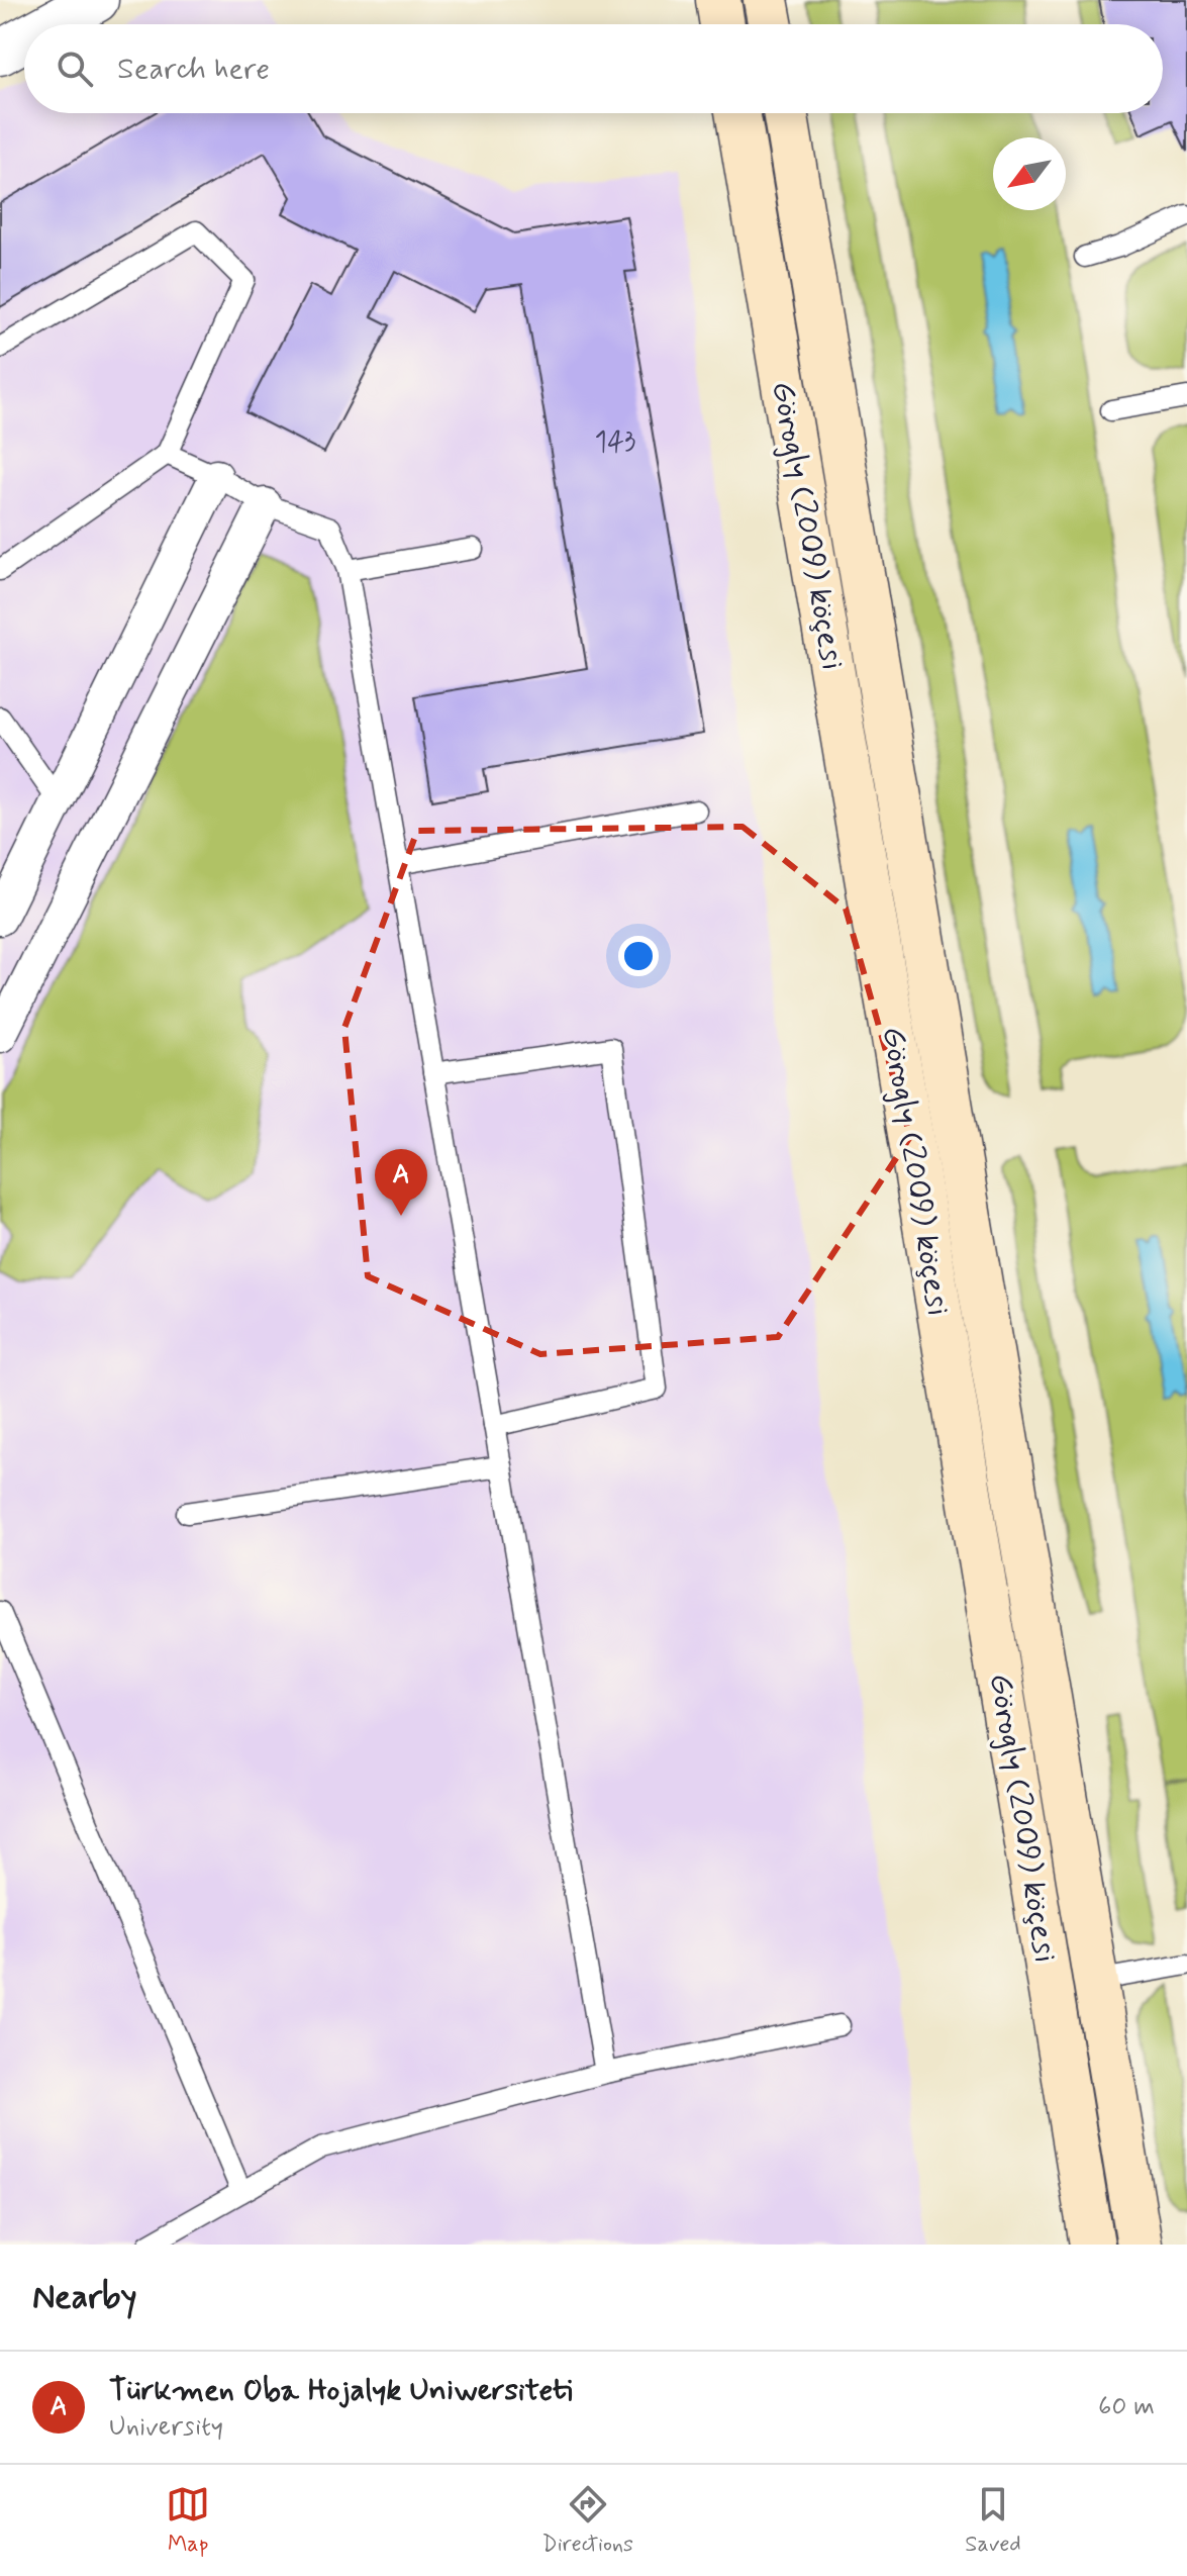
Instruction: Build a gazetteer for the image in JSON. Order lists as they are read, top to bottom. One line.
{"streets":{"main road":["Görogly (2009) köçesi"]},"house_numbers":["143"],"north":"bottom left","page":{"search":"Search here","pins":"A","heading":"Nearby","list":[{"mark":"A","name":"Türkmen Oba Hojalyk Uniwersiteti","note":"University","value":"60 m"}],"nav":["Map","Directions","Saved"]}}
